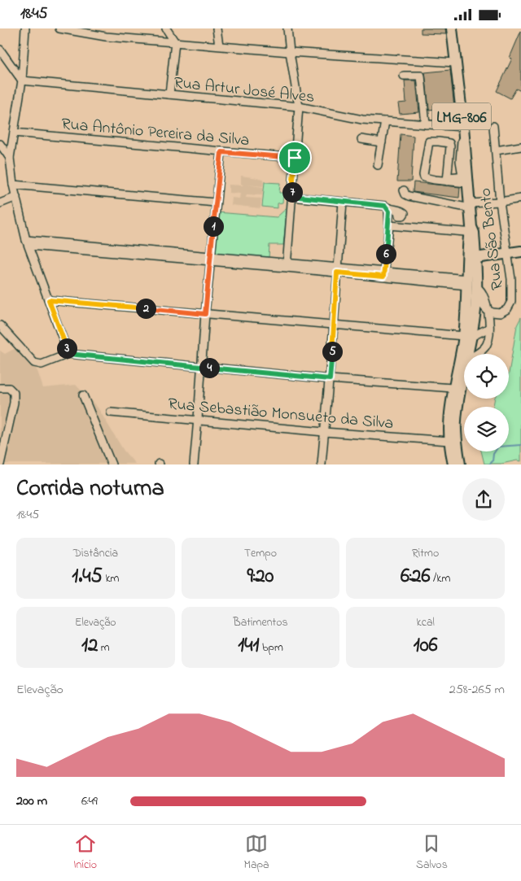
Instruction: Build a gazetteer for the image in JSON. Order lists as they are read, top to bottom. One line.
{"streets":{"highway":["LMG-806"],"street":["Rua Artur José Alves","Rua Antônio Pereira da Silva","Rua São Bento","Rua Sebastião Monsueto da Silva"]},"crossings":[["Rua Artur José Alves","LMG-806"],["LMG-806","Rua São Bento"],["LMG-806","Rua Sebastião Monsueto da Silva"]],"page":{"status":"18:45","pins":["7","1","6","2","3","5","4"],"heading":["Corrida noturna","18:45"],"stats":[["Distância","1.45 km"],["Tempo","9:20"],["Ritmo","6:26 /km"],["Elevação","12 m"],["Batimentos","141 bpm"],["kcal","106"]],"chart":["Elevação","258–265 m"],"list":[{"name":"200 m","note":"6:49"}],"tabs":["Início","Mapa","Salvos"]}}
